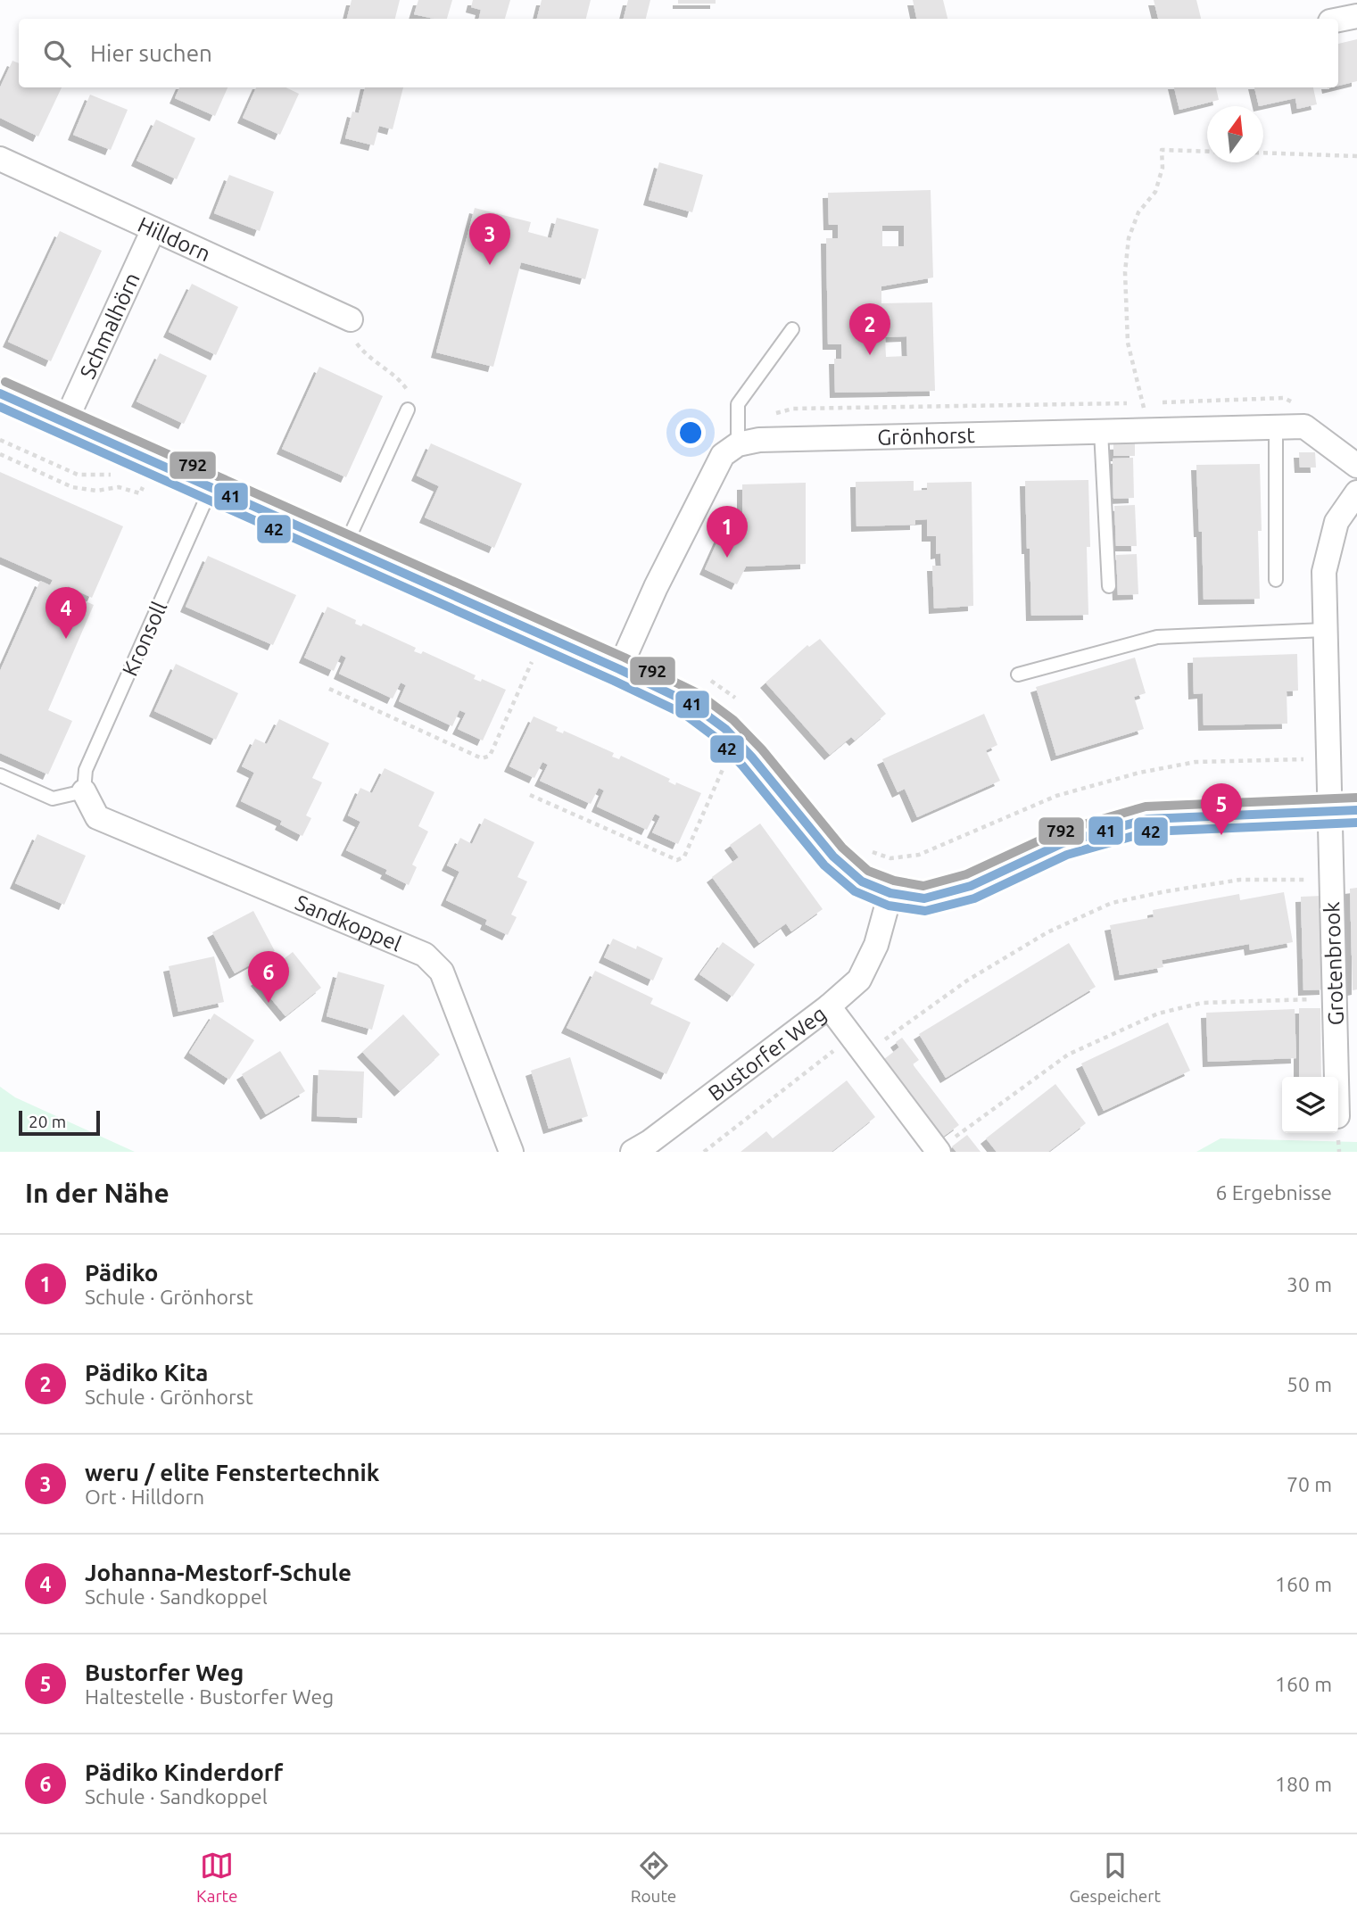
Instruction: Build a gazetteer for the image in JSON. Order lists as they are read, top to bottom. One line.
{"streets":{"street":["Hilldorn","Schmalhörn","Grönhorst","Sandkoppel","Grotenbrook","Bustorfer Weg"],"lane":["Kronsoll"]},"crossings":[["Hilldorn","Schmalhörn"],["Kronsoll","Sandkoppel"]],"lines":["transit line 792","transit line 41","transit line 42"],"scale_bar":"20 m","north":"top","page":{"search":"Hier suchen","pins":["3","2","1","4","5","6"],"scale":"20 m","heading":["In der Nähe","6 Ergebnisse"],"list":[{"mark":"1","name":"Pädiko","note":"Schule · Grönhorst","value":"30 m"},{"mark":"2","name":"Pädiko Kita","note":"Schule · Grönhorst","value":"50 m"},{"mark":"3","name":"weru / elite Fenstertechnik","note":"Ort · Hilldorn","value":"70 m"},{"mark":"4","name":"Johanna-Mestorf-Schule","note":"Schule · Sandkoppel","value":"160 m"},{"mark":"5","name":"Bustorfer Weg","note":"Haltestelle · Bustorfer Weg","value":"160 m"},{"mark":"6","name":"Pädiko Kinderdorf","note":"Schule · Sandkoppel","value":"180 m"}],"nav":["Karte","Route","Gespeichert"]}}
